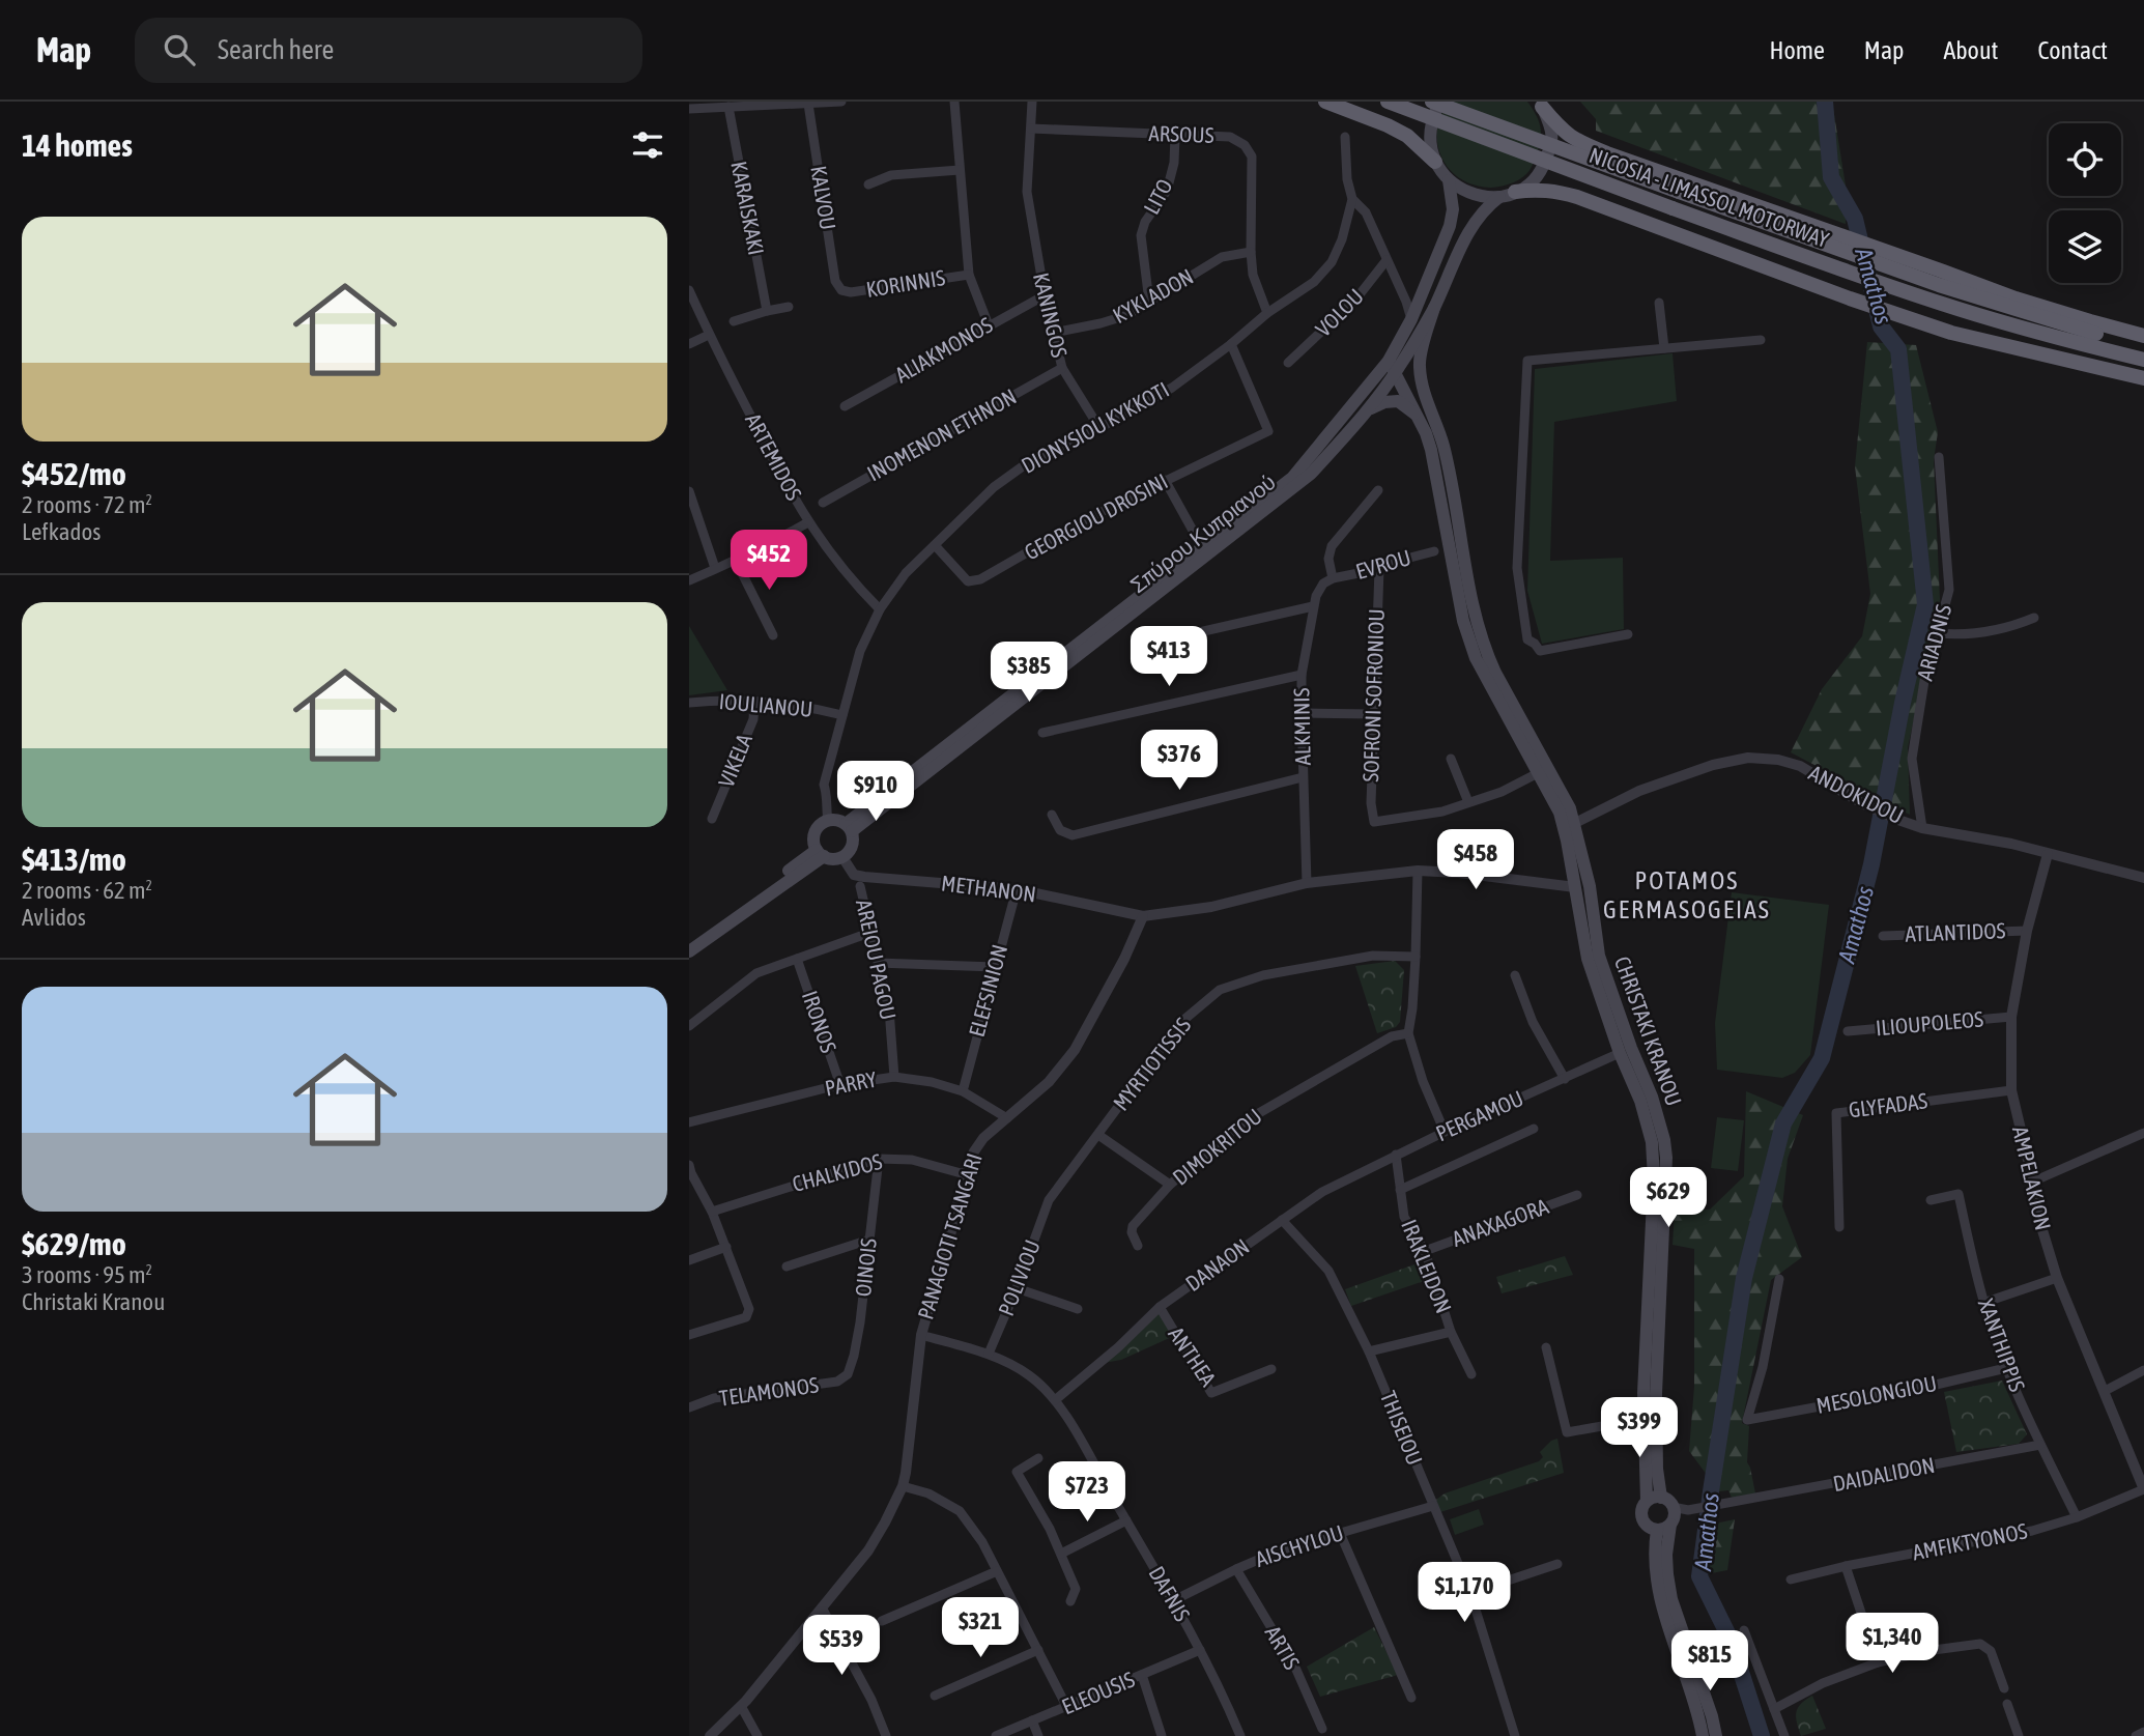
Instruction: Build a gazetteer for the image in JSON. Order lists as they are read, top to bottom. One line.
{"streets":{"highway":["NICOSIA - LIMASSOL MOTORWAY"],"main road":["Σπύρου Κυπριανού","CHRISTAKI KRANOU"],"street":["ARSOUS","LITO","KALVOU","KARAISKAKI","KORINNIS","KYKLADON","VOLOU","KANINGOS","ALIAKMONOS","DIONYSIOU KYKKOTI","INOMENON ETHNON","ARTEMIDOS","GEORGIOU DROSINI","EVROU","ARIADNIS","SOFRONI SOFRONIOU","IOULIANOU","ALKMINIS","VIKELA","ANDOKIDOU","METHANON","ATLANTIDOS","AREIOU PAGOU","ELEFSINION","IRONOS","ILIOUPOLEOS","MYRTIOTISSIS","PARRY","GLYFADAS","PERGAMOU","DIMOKRITOU","CHALKIDOS","AMPELAKION","ANAXAGORA","PANAGIOTI TSANGARI","DANAON","IRAKLEIDON","OINOIS","POLIVIOU","XANTHIPPIS","ANTHEA","TELAMONOS","MESOLONGIOU","THISEIOU","DAIDALIDON","AMFIKTYONOS","AISCHYLOU","DAFNIS","ARTIS","ELEOUSIS"]},"crossings":[["ARSOUS","LITO"],["ARSOUS","KYKLADON"],["ARSOUS","KANINGOS"],["ARSOUS","DIONYSIOU KYKKOTI"],["LITO","KYKLADON"],["KALVOU","KORINNIS"],["KYKLADON","KANINGOS"],["KANINGOS","ALIAKMONOS"],["KANINGOS","DIONYSIOU KYKKOTI"],["KANINGOS","INOMENON ETHNON"],["DIONYSIOU KYKKOTI","ARTEMIDOS"],["DIONYSIOU KYKKOTI","GEORGIOU DROSINI"],["DIONYSIOU KYKKOTI","Σπύρου Κυπριανού"],["DIONYSIOU KYKKOTI","IOULIANOU"],["DIONYSIOU KYKKOTI","METHANON"],["Σπύρου Κυπριανού","METHANON"],["Σπύρου Κυπριανού","CHRISTAKI KRANOU"],["EVROU","SOFRONI SOFRONIOU"],["EVROU","ALKMINIS"],["ARIADNIS","ANDOKIDOU"],["IOULIANOU","VIKELA"],["ANDOKIDOU","CHRISTAKI KRANOU"],["ANDOKIDOU","AMPELAKION"],["METHANON","ELEFSINION"],["METHANON","PANAGIOTI TSANGARI"],["ATLANTIDOS","AMPELAKION"],["AREIOU PAGOU","PARRY"],["ELEFSINION","PARRY"],["IRONOS","PARRY"],["ILIOUPOLEOS","AMPELAKION"],["CHRISTAKI KRANOU","PERGAMOU"],["MYRTIOTISSIS","POLIVIOU"],["PARRY","PANAGIOTI TSANGARI"],["GLYFADAS","AMPELAKION"],["PERGAMOU","DANAON"],["PERGAMOU","IRAKLEIDON"],["CHALKIDOS","PANAGIOTI TSANGARI"],["CHALKIDOS","OINOIS"],["AMPELAKION","AMFIKTYONOS"],["ANAXAGORA","IRAKLEIDON"],["PANAGIOTI TSANGARI","DAFNIS"],["DANAON","IRAKLEIDON"],["DANAON","ANTHEA"],["DANAON","THISEIOU"],["DANAON","DAFNIS"],["OINOIS","TELAMONOS"],["POLIVIOU","DAFNIS"],["XANTHIPPIS","MESOLONGIOU"],["XANTHIPPIS","DAIDALIDON"],["XANTHIPPIS","AMFIKTYONOS"],["THISEIOU","AISCHYLOU"],["AISCHYLOU","DAFNIS"],["AISCHYLOU","ARTIS"],["DAFNIS","ELEOUSIS"]],"districts":["POTAMOS GERMASOGEIAS"],"water":["Amathos"],"page":{"header":"Map","search":"Search here","nav":["Home","Map","About","Contact"],"heading":"14 homes","list":[{"name":"$452/mo","note":"2 rooms · 72 m² · Lefkados"},{"name":"$413/mo","note":"2 rooms · 62 m² · Avlidos"},{"name":"$629/mo","note":"3 rooms · 95 m² · Christaki Kranou"}],"price":["$452","$413","$385","$376","$910","$458","$629","$399","$723","$1,170","$321","$1,340","$539","$815"]}}
